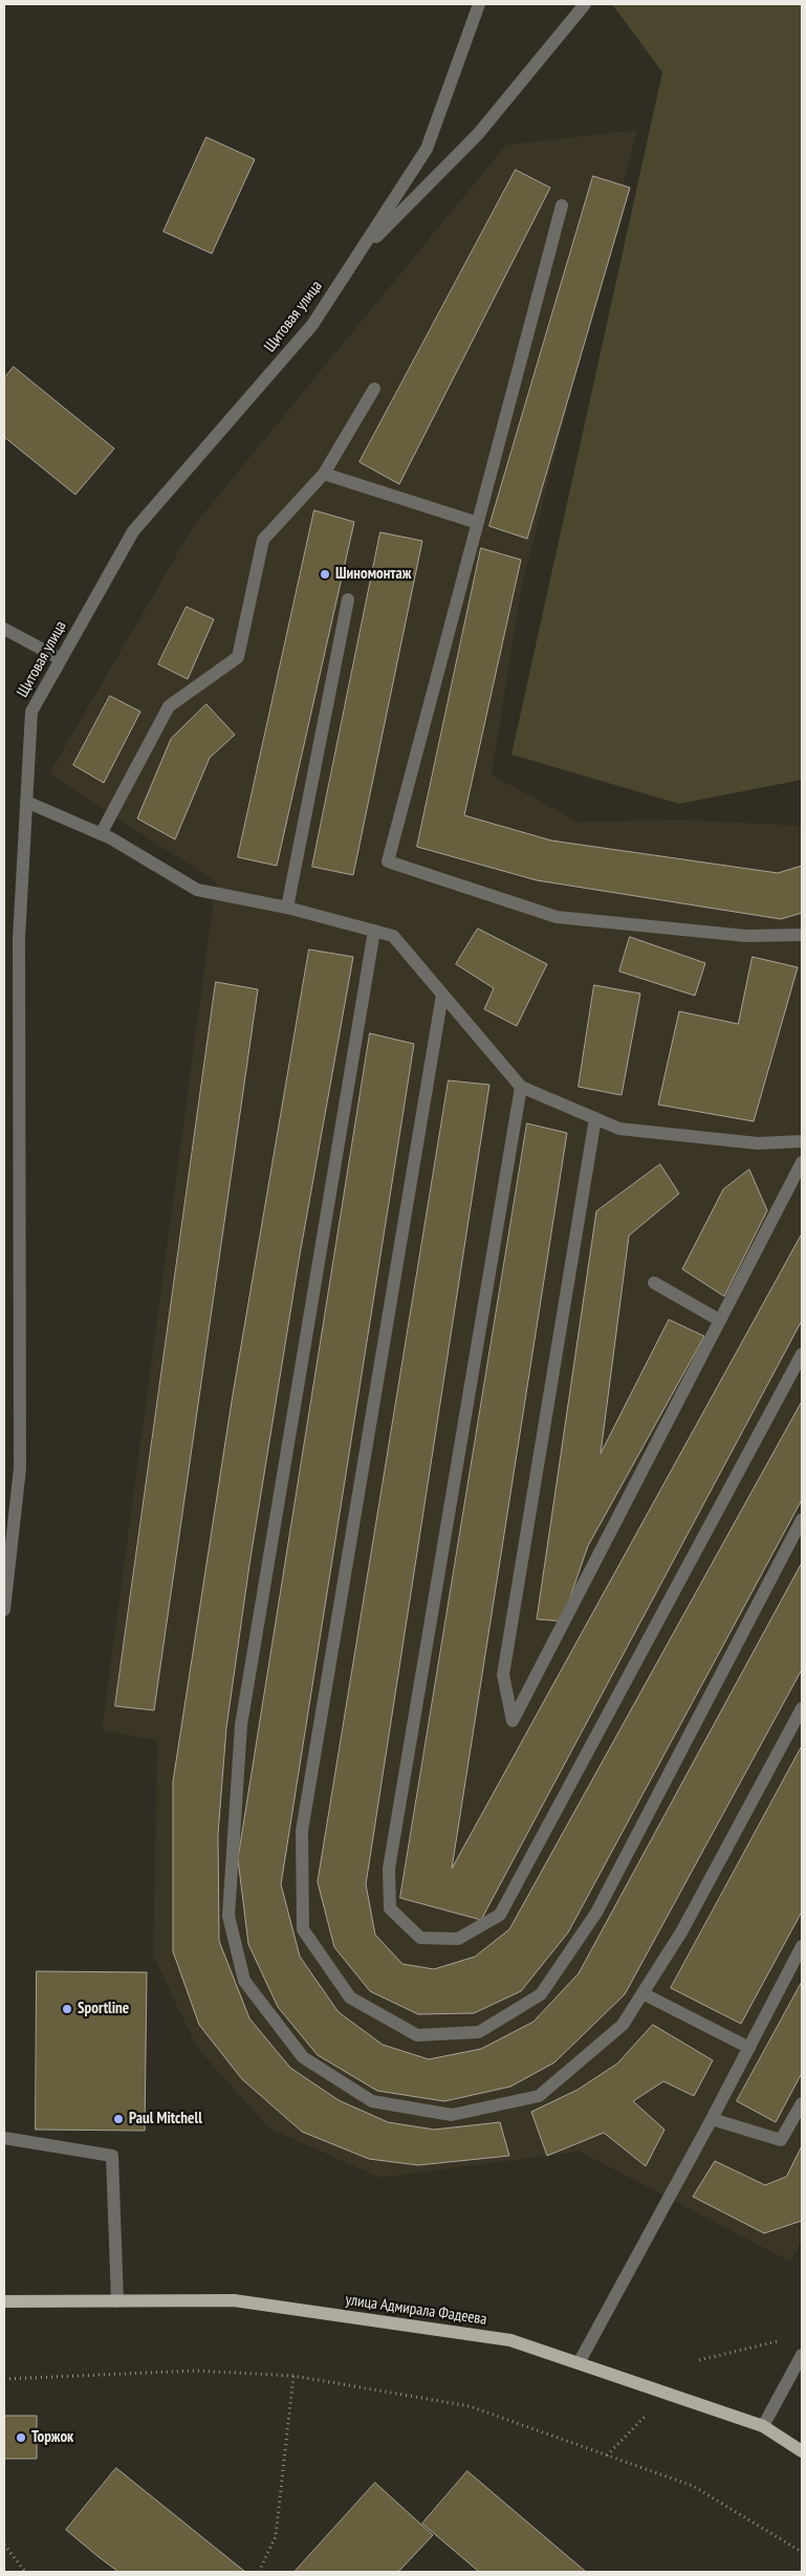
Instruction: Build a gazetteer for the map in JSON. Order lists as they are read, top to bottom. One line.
{"streets":{"main road":["улица Адмирала Фадеева"],"street":["Щитовая улица"]},"places":["Шиномонтаж","Sportline","Paul Mitchell","Торжок"]}
